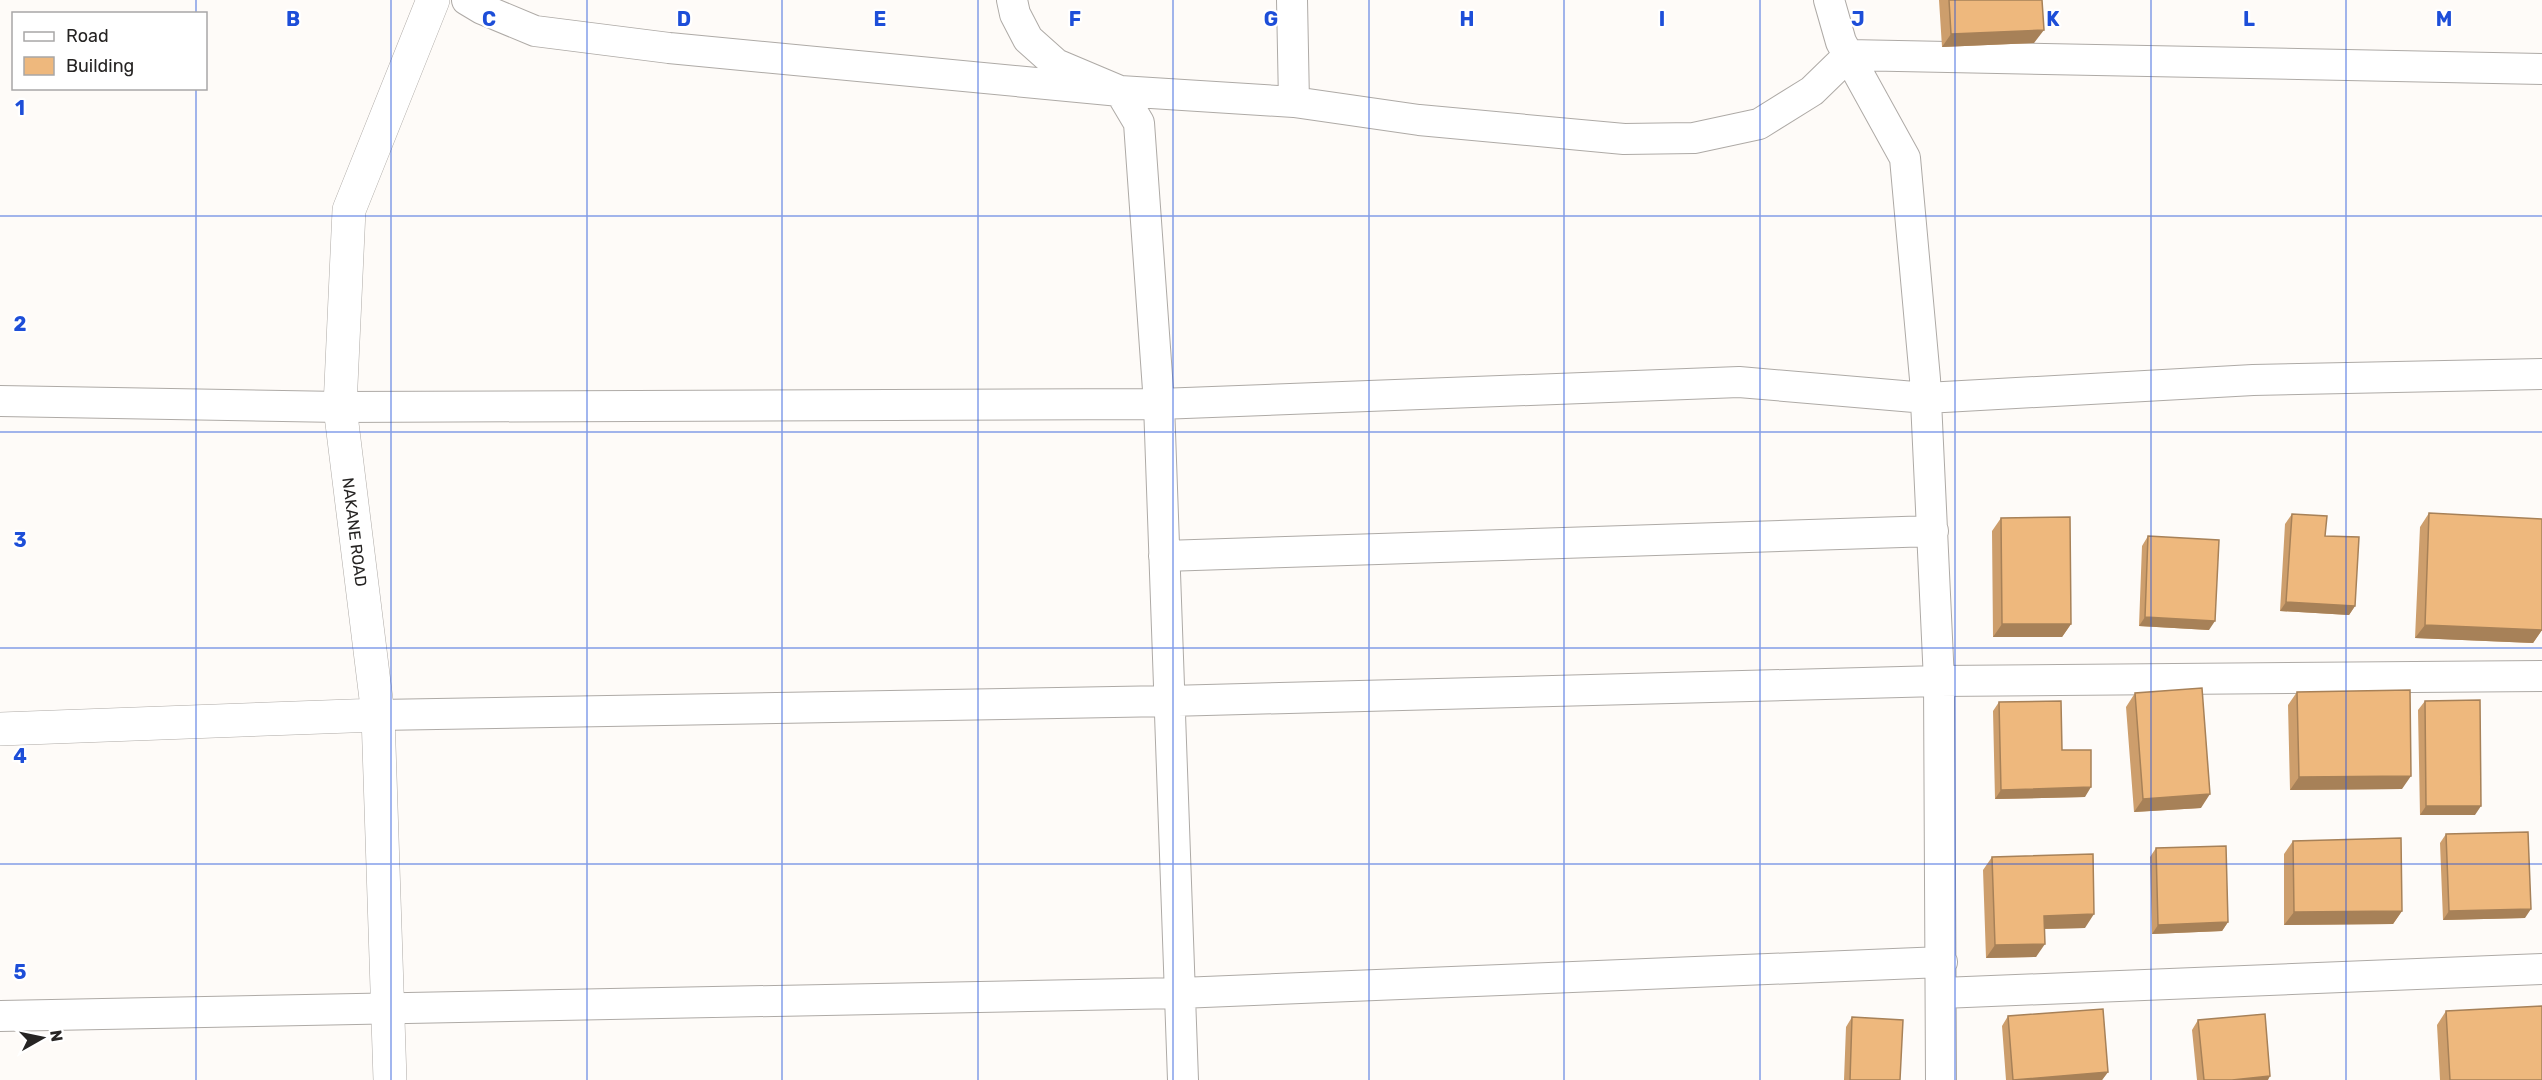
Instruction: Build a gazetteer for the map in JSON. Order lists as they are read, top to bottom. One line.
{"streets":{"street":["NAKANE ROAD"]},"legend":["Road","Building"],"north":"right","grid":{"columns":["B","C","D","E","F","G","H","I","J","K","L","M"],"rows":["1","2","3","4","5"]}}
